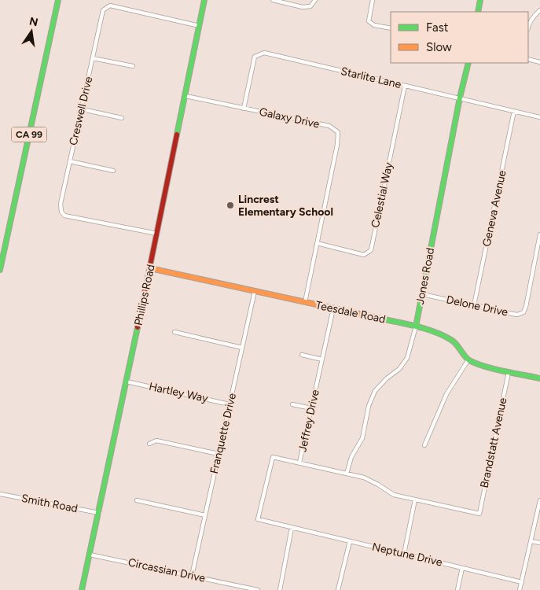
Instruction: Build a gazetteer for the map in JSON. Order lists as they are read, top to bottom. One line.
{"streets":{"main road":["CA 99","Jones Road","Phillips Road","Teesdale Road"],"street":["Starlite Lane","Creswell Drive","Galaxy Drive","Celestial Way","Geneva Avenue","Delone Drive","Hartley Way","Jeffrey Drive","Franquette Drive","Brandstatt Avenue","Smith Road","Neptune Drive","Circassian Drive"]},"crossings":[["Starlite Lane","Galaxy Drive"],["Starlite Lane","Celestial Way"],["Starlite Lane","Geneva Avenue"],["Starlite Lane","Jones Road"],["Creswell Drive","Phillips Road"],["Galaxy Drive","Celestial Way"],["Galaxy Drive","Phillips Road"],["Galaxy Drive","Teesdale Road"],["Geneva Avenue","Delone Drive"],["Jones Road","Delone Drive"],["Jones Road","Teesdale Road"],["Phillips Road","Teesdale Road"],["Phillips Road","Hartley Way"],["Phillips Road","Smith Road"],["Phillips Road","Circassian Drive"],["Teesdale Road","Jeffrey Drive"],["Teesdale Road","Franquette Drive"],["Teesdale Road","Brandstatt Avenue"],["Hartley Way","Franquette Drive"],["Jeffrey Drive","Neptune Drive"],["Franquette Drive","Circassian Drive"]],"places":["Lincrest Elementary School"],"legend":["Fast","Slow"],"north":"top"}
